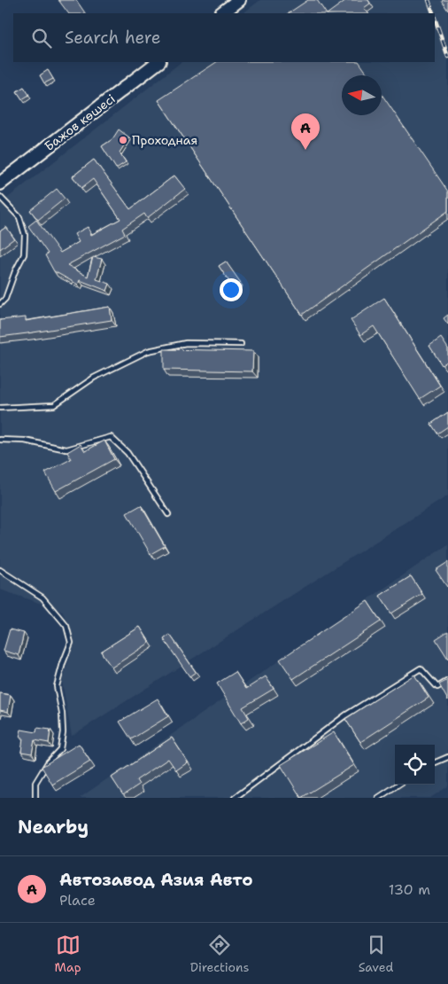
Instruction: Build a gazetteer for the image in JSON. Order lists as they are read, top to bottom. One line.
{"streets":{"main road":["Бажов көшесі"]},"places":["Проходная"],"north":"left","page":{"search":"Search here","pins":"A","heading":"Nearby","list":[{"mark":"A","name":"Автозавод Азия Авто","note":"Place","value":"130 m"}],"nav":["Map","Directions","Saved"]}}
